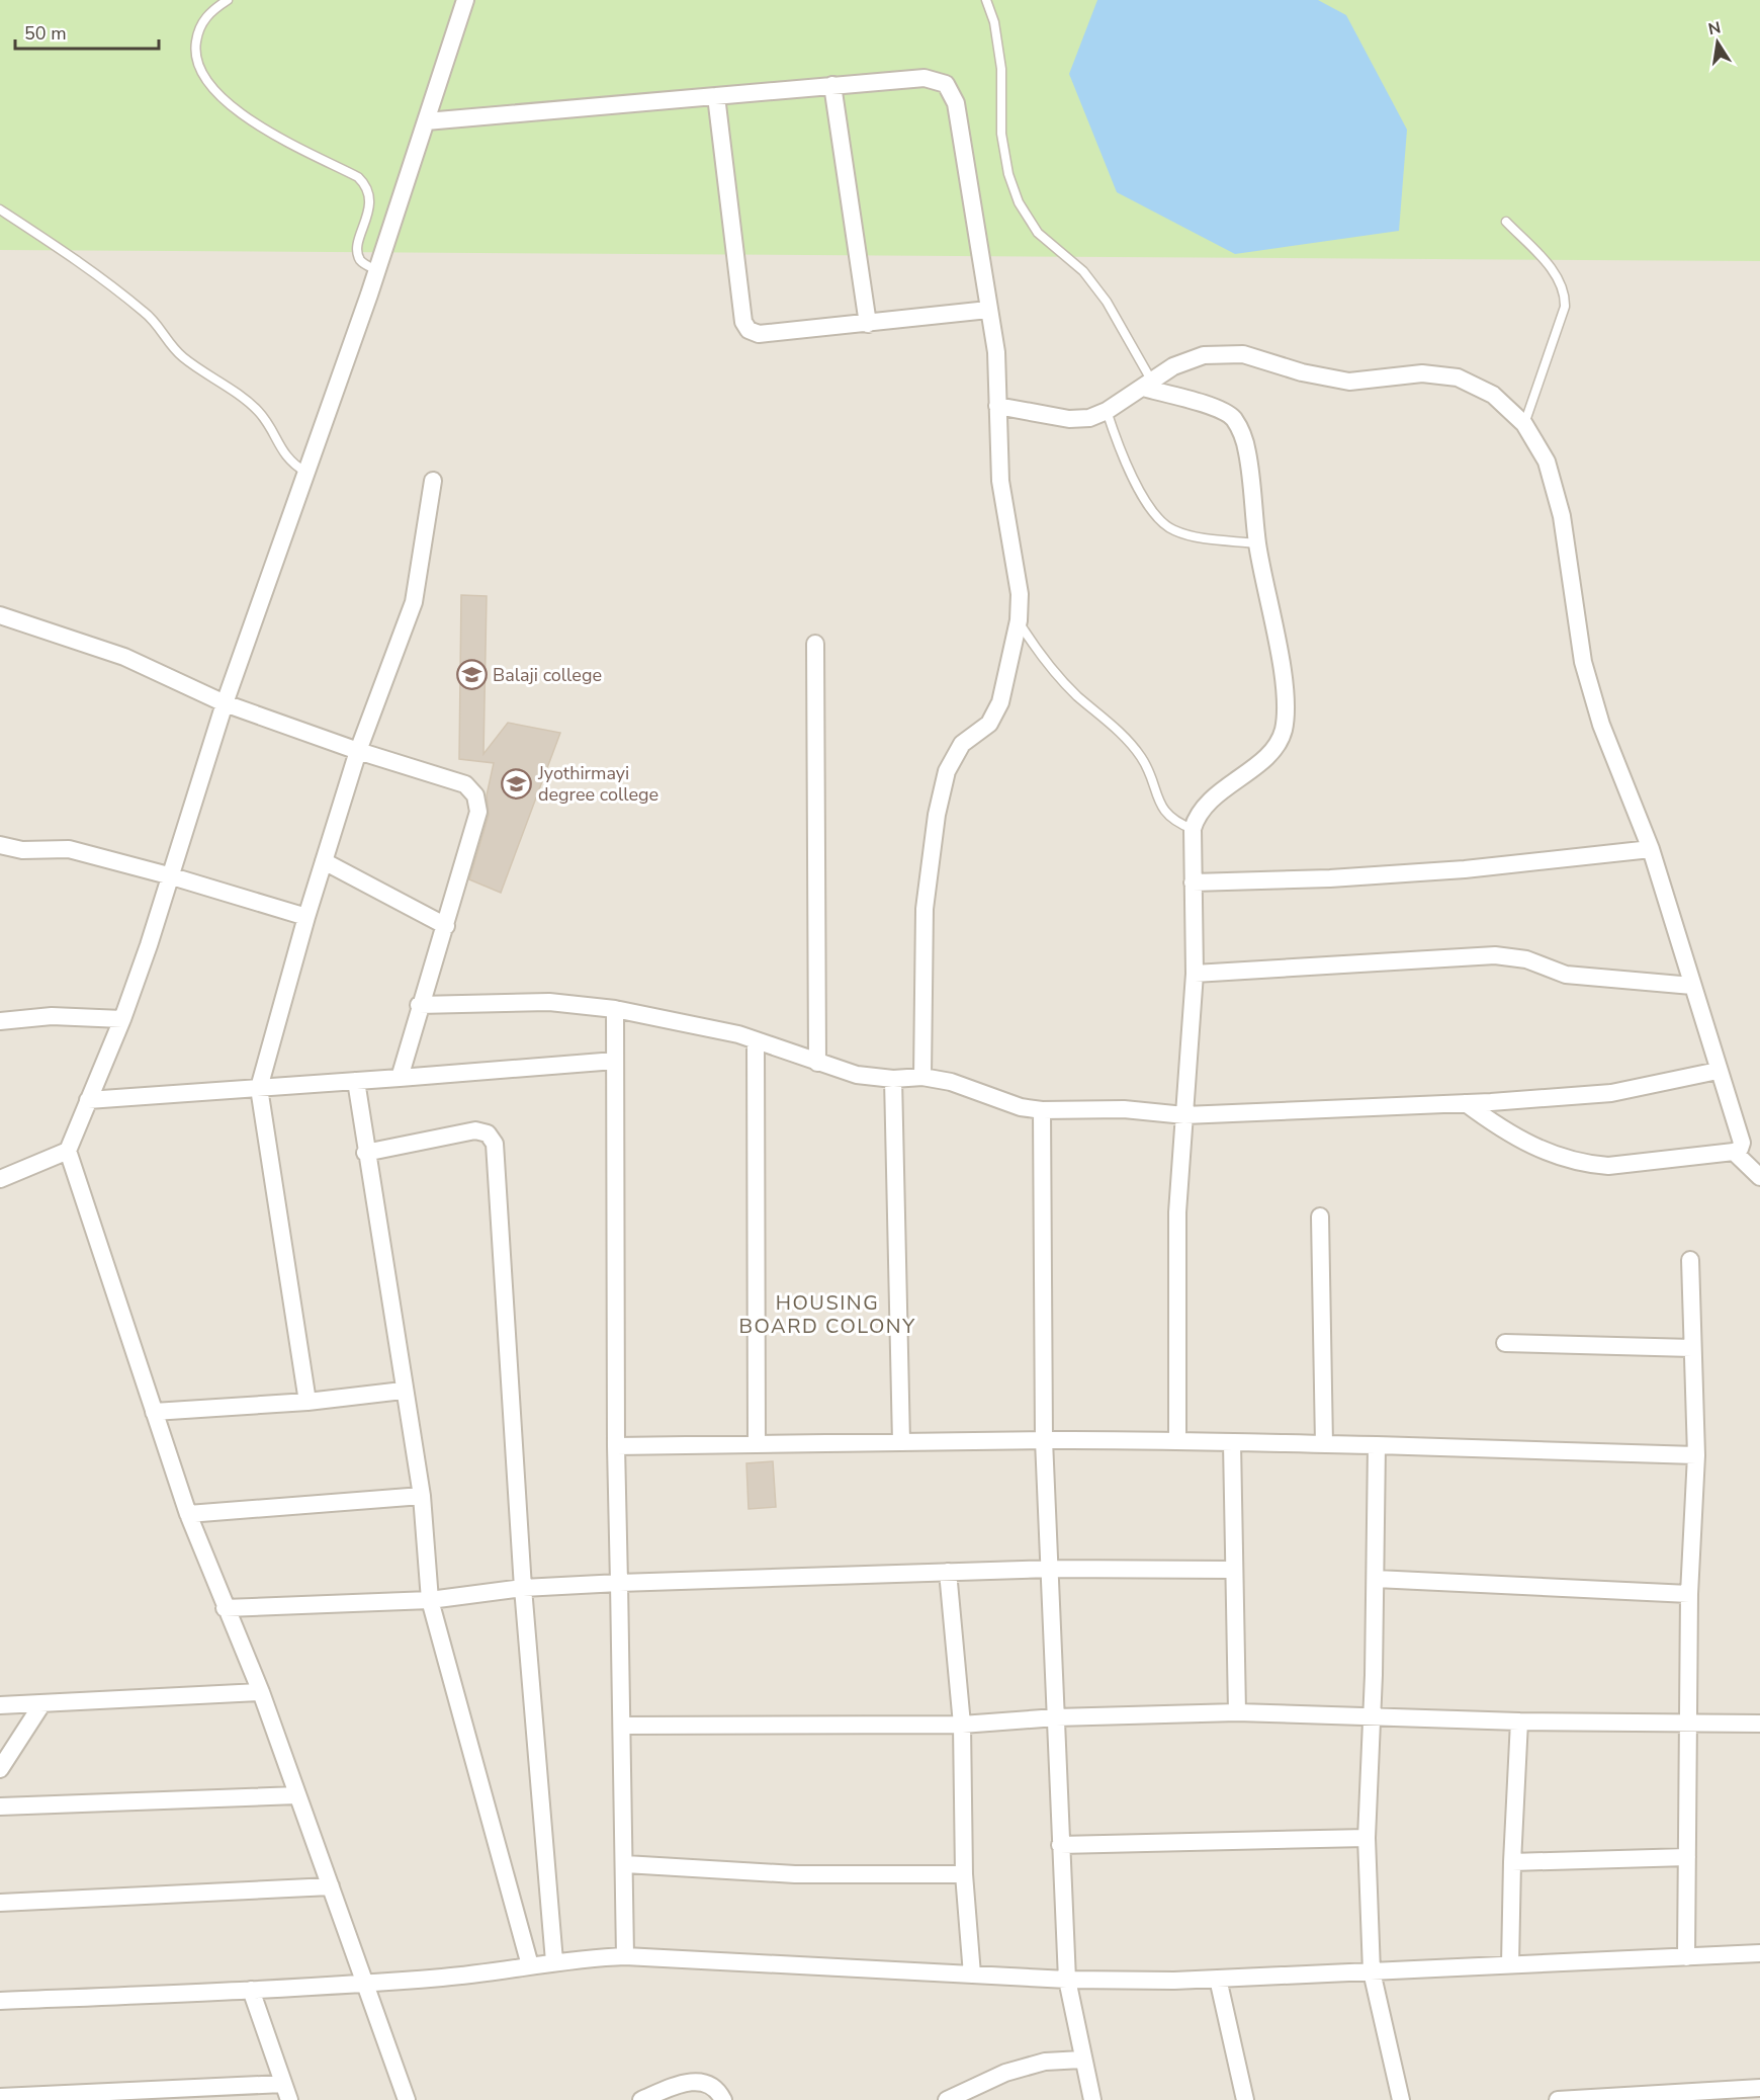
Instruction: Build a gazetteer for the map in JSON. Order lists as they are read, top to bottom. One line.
{"districts":["HOUSING BOARD COLONY"],"places":{"school or university":["Balaji college","Jyothirmayi degree college"]},"scale_bar":"50 m","north":"top"}
